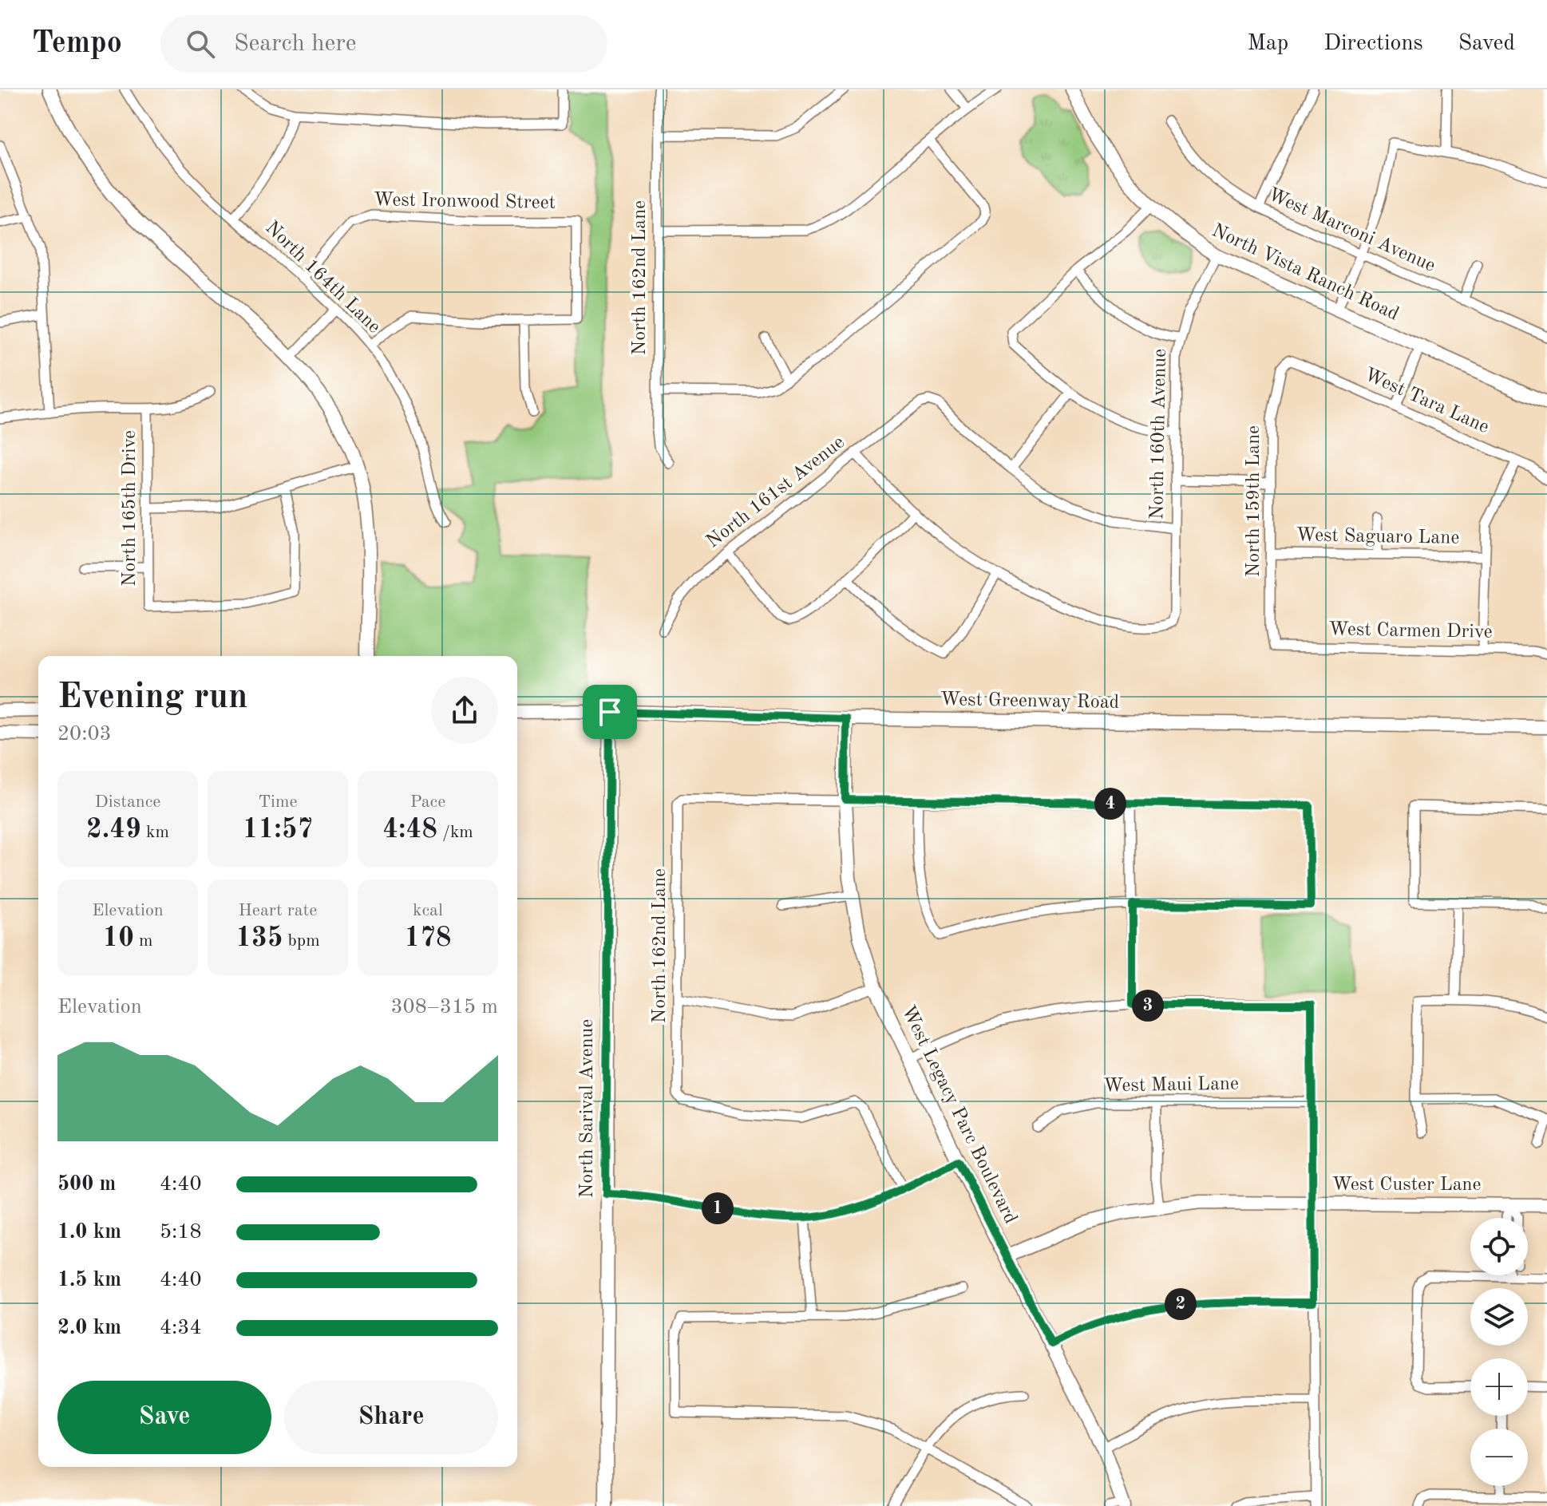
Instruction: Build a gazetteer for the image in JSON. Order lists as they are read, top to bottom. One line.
{"streets":{"main road":["North Vista Ranch Road","West Greenway Road","North Sarival Avenue","West Legacy Parc Boulevard","West Custer Lane"],"street":["West Ironwood Street","West Marconi Avenue","North 164th Lane","North 162nd Lane","West Tara Lane","North 160th Avenue","North 161st Avenue","North 159th Lane","North 165th Drive","West Saguaro Lane","West Carmen Drive","West Maui Lane"]},"crossings":[["West Ironwood Street","North 164th Lane"],["North Vista Ranch Road","North 160th Avenue"],["North 162nd Lane","West Legacy Parc Boulevard"],["West Tara Lane","North 159th Lane"],["North 159th Lane","West Saguaro Lane"],["North 159th Lane","West Carmen Drive"],["West Greenway Road","North Sarival Avenue"],["West Greenway Road","West Legacy Parc Boulevard"],["West Legacy Parc Boulevard","West Custer Lane"]],"page":{"header":"Tempo","search":"Search here","nav":["Map","Directions","Saved"],"heading":["Evening run","20:03"],"stats":[["Distance","2.49 km"],["Time","11:57"],["Pace","4:48 /km"],["Elevation","10 m"],["Heart rate","135 bpm"],["kcal","178"]],"pins":["4","3","1","2"],"chart":["Elevation","308–315 m"],"list":[{"name":"500 m","note":"4:40"},{"name":"1.0 km","note":"5:18"},{"name":"1.5 km","note":"4:40"},{"name":"2.0 km","note":"4:34"}],"map_buttons":["+","−"],"buttons":["Save","Share"]}}
